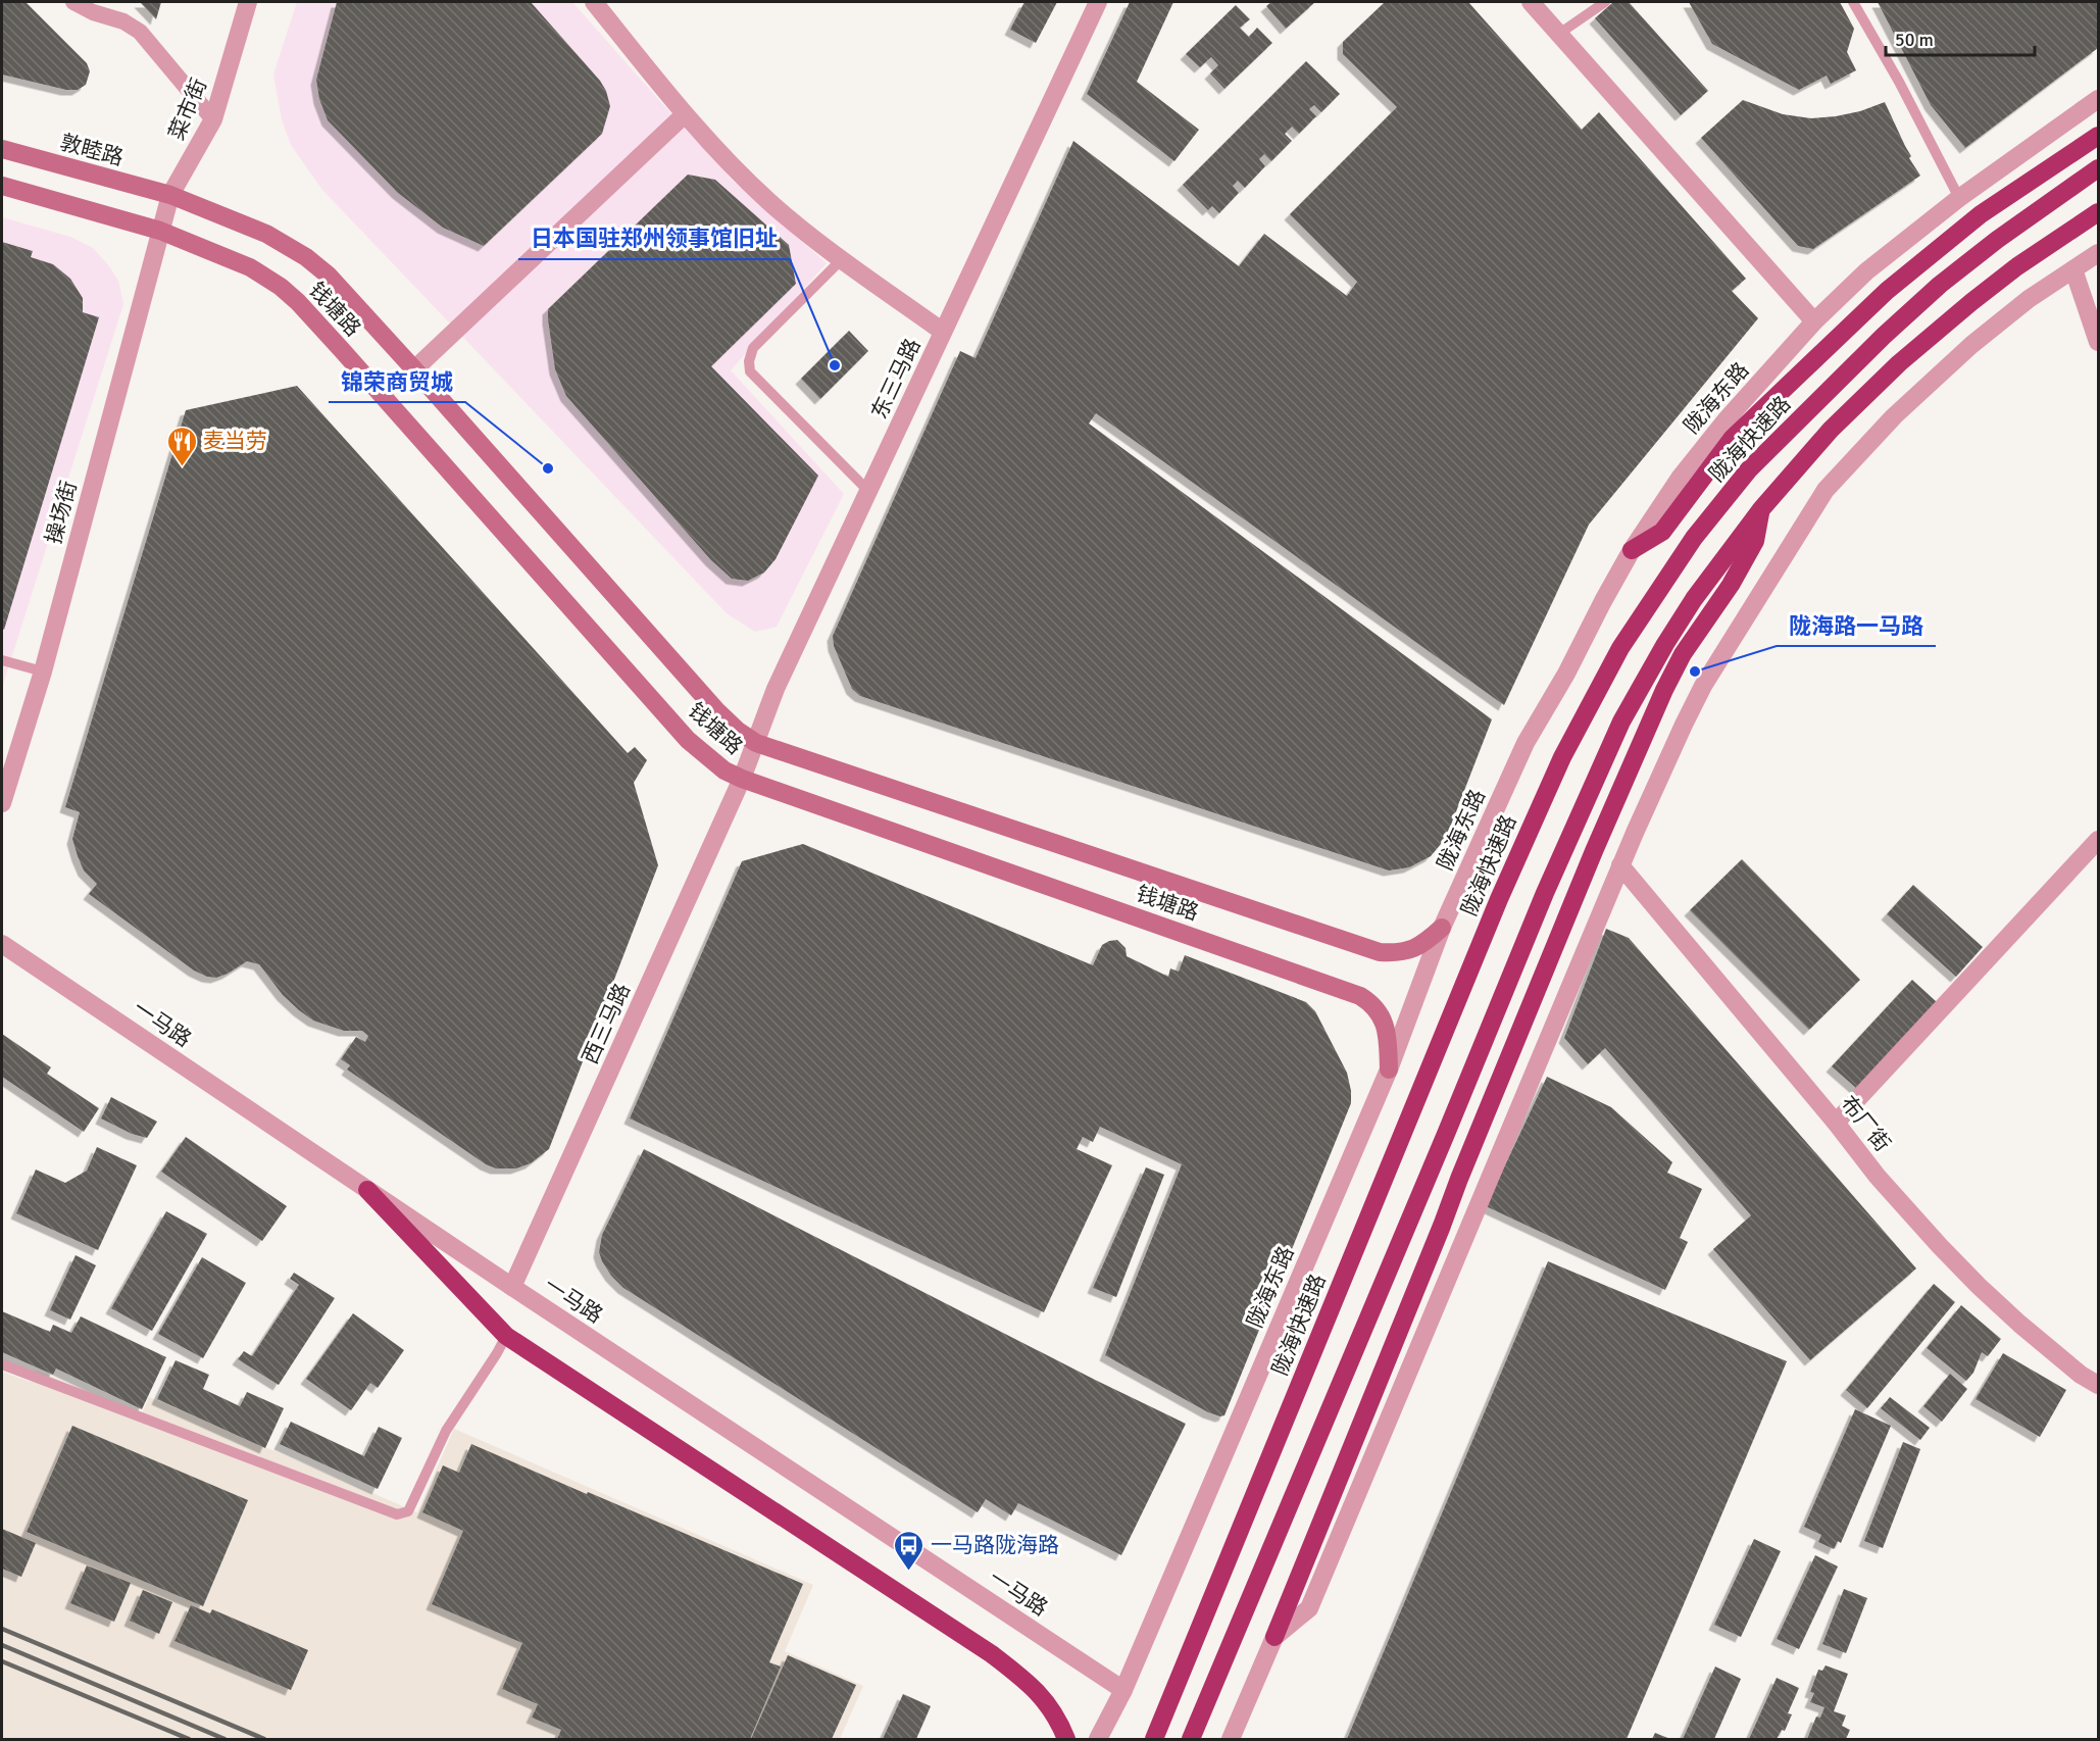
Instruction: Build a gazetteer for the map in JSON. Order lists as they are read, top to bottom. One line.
{"streets":{"highway":["陇海快速路"],"main road":["敦睦路","钱塘路"],"street":["菜市街","东三马路","陇海东路","操场街","一马路","西三马路","布厂街"]},"crossings":[["菜市街","敦睦路"],["菜市街","钱塘路"],["菜市街","操场街"],["敦睦路","钱塘路"],["钱塘路","东三马路"],["钱塘路","陇海东路"],["钱塘路","操场街"],["钱塘路","西三马路"],["东三马路","西三马路"],["陇海东路","一马路"],["一马路","西三马路"]],"places":{"other":["日本国驻郑州领事馆旧址","锦荣商贸城","陇海路一马路"],"restaurant":["麦当劳"],"bus stop":["一马路陇海路"]},"scale_bar":"50 m"}
